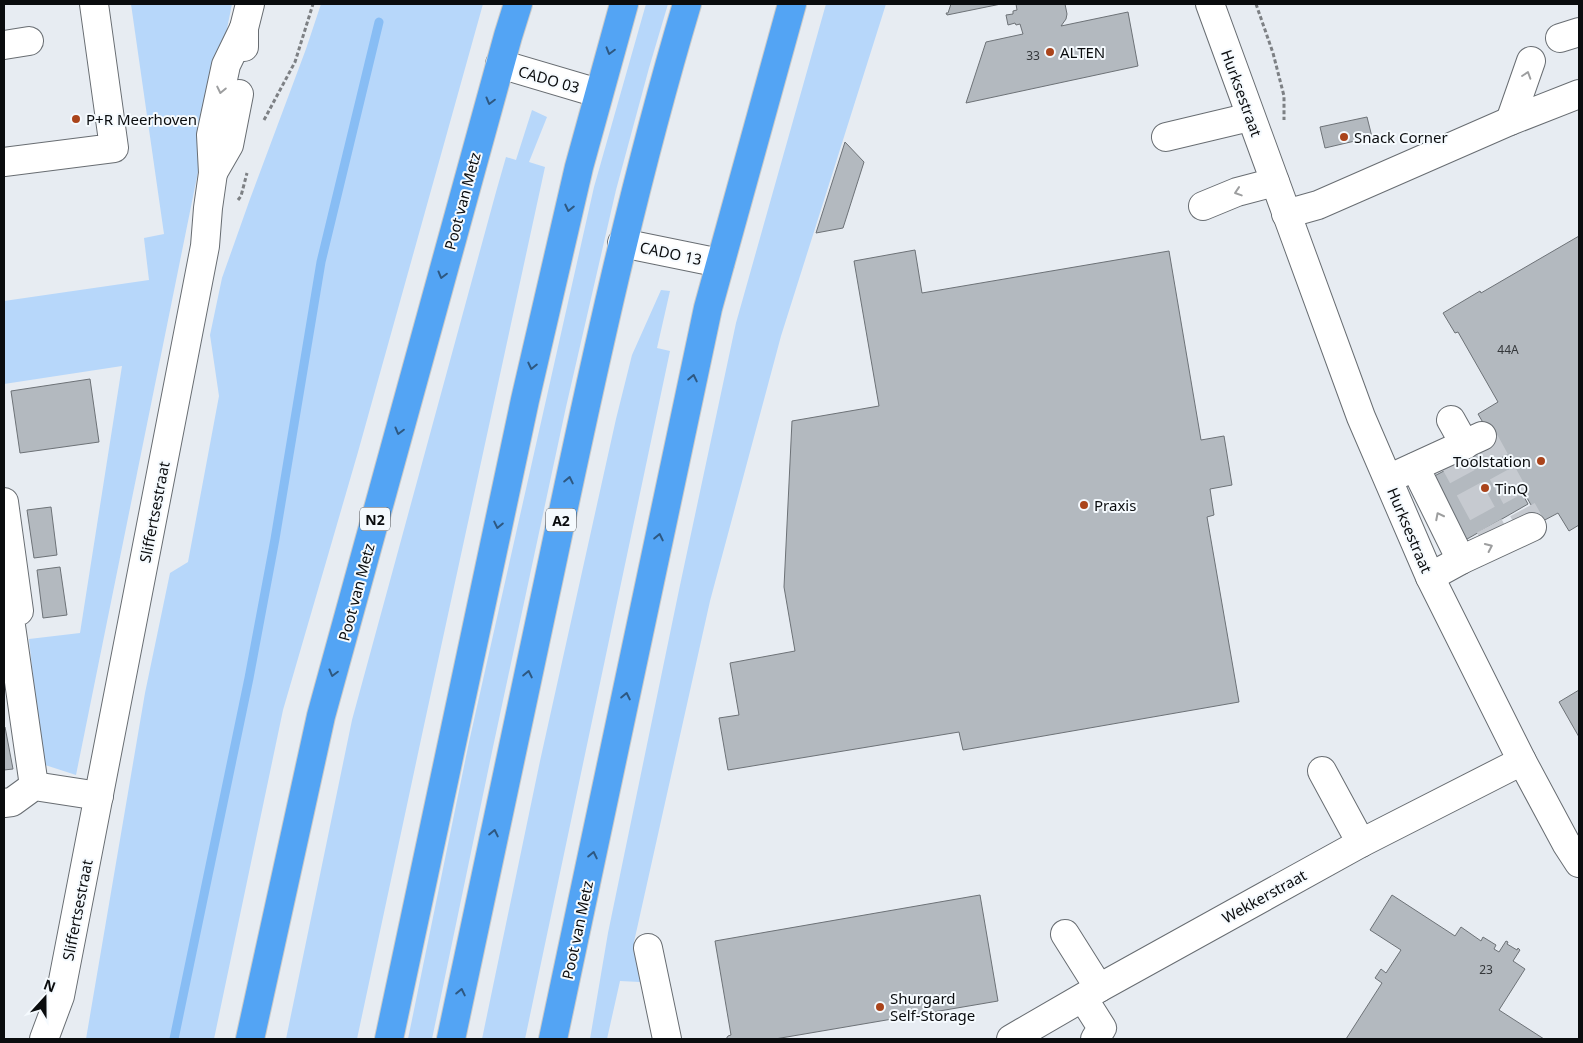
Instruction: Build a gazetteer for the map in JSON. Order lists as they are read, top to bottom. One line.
{"streets":{"highway":["Poot van Metz","N2","A2"],"street":["CADO 03","Hurksestraat","CADO 13","Sliffertsestraat","Wekkerstraat"]},"crossings":[["CADO 03","Poot van Metz"],["Hurksestraat","Wekkerstraat"],["Poot van Metz","CADO 13"],["CADO 13","A2"]],"places":["ALTEN","P+R Meerhoven","Snack Corner","Toolstation","TinQ","Praxis","Shurgard Self-Storage"],"house_numbers":["33","44A","23"],"north":"top"}
